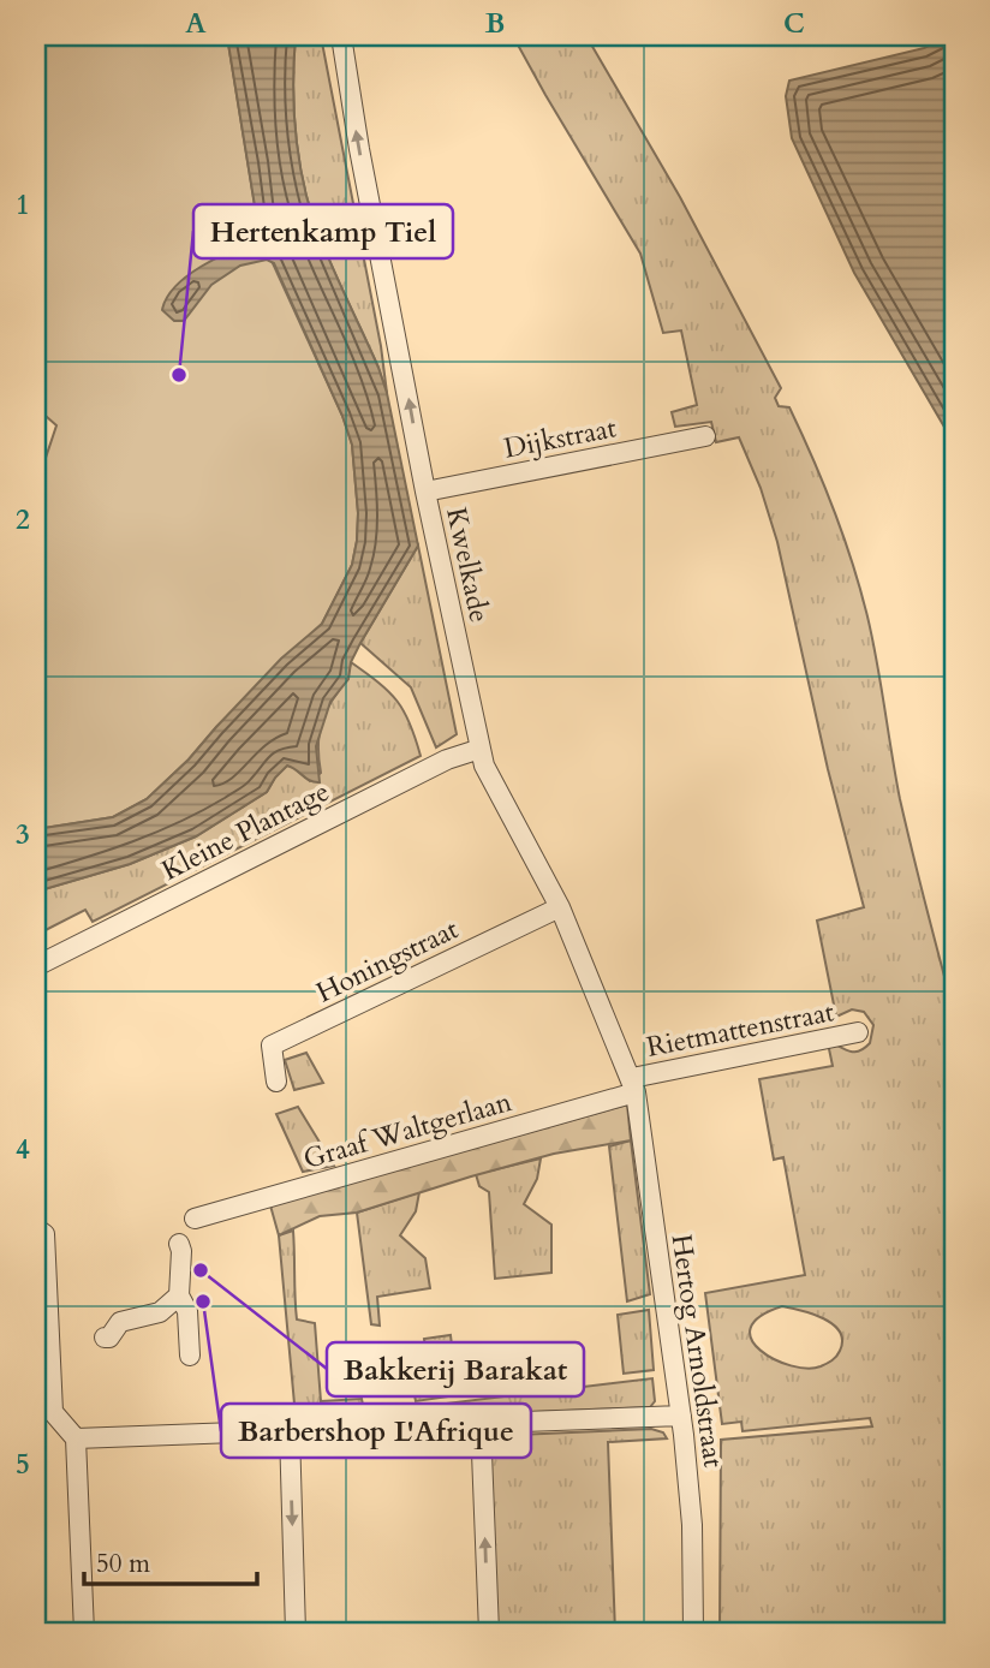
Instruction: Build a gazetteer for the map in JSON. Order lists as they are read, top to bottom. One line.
{"streets":{"street":["Dijkstraat","Kwelkade","Kleine Plantage","Honingstraat","Rietmattenstraat","Graaf Waltgerlaan","Hertog Arnoldstraat"]},"crossings":[["Dijkstraat","Kwelkade"],["Kwelkade","Kleine Plantage"],["Kwelkade","Honingstraat"],["Kwelkade","Rietmattenstraat"],["Kwelkade","Graaf Waltgerlaan"],["Kwelkade","Hertog Arnoldstraat"],["Rietmattenstraat","Graaf Waltgerlaan"],["Rietmattenstraat","Hertog Arnoldstraat"],["Graaf Waltgerlaan","Hertog Arnoldstraat"]],"one_way":["Kwelkade"],"places":["Hertenkamp Tiel","Bakkerij Barakat","Barbershop L'Afrique"],"scale_bar":"50 m","grid":{"columns":["A","B","C"],"rows":["1","2","3","4","5"]}}
